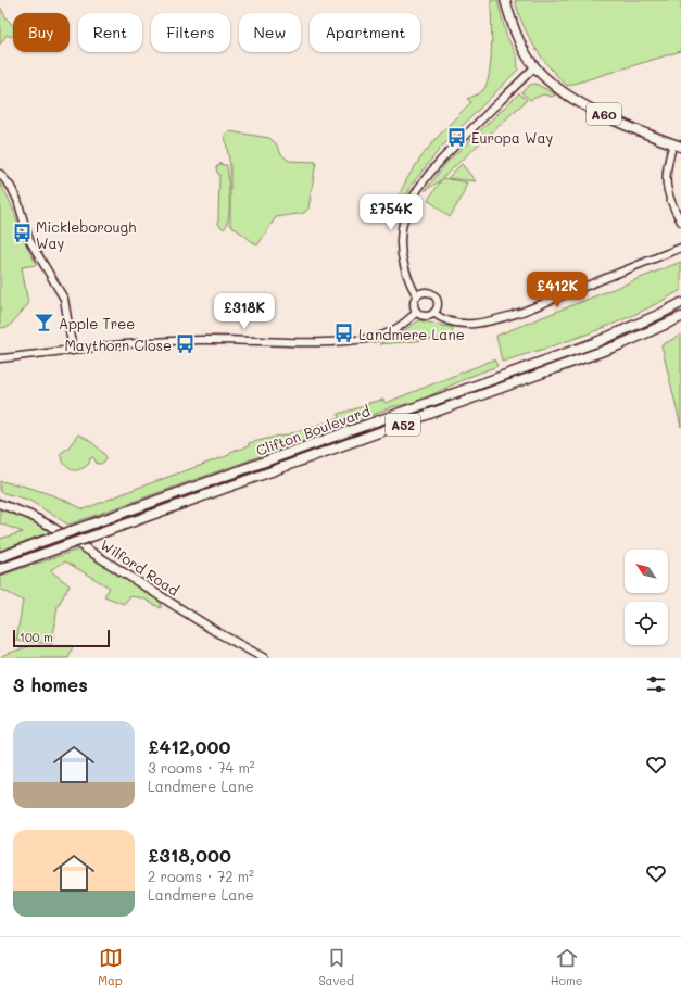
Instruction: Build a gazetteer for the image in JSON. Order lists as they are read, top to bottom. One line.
{"streets":{"main road":["A60","A52","Clifton Boulevard","Wilford Road"]},"places":{"bus stop":["Europa Way","Mickleborough Way","Landmere Lane","Maythorn Close"],"bar":["Apple Tree"]},"scale_bar":"100 m","north":"top left","page":{"chip":["Buy","Rent","Filters","New","Apartment"],"price":["£754K","£412K","£318K"],"scale":"100 m","heading":"3 homes","list":[{"name":"£412,000","note":"3 rooms · 74 m² · Landmere Lane"},{"name":"£318,000","note":"2 rooms · 72 m² · Landmere Lane"}],"tabs":["Map","Saved","Home"]}}
